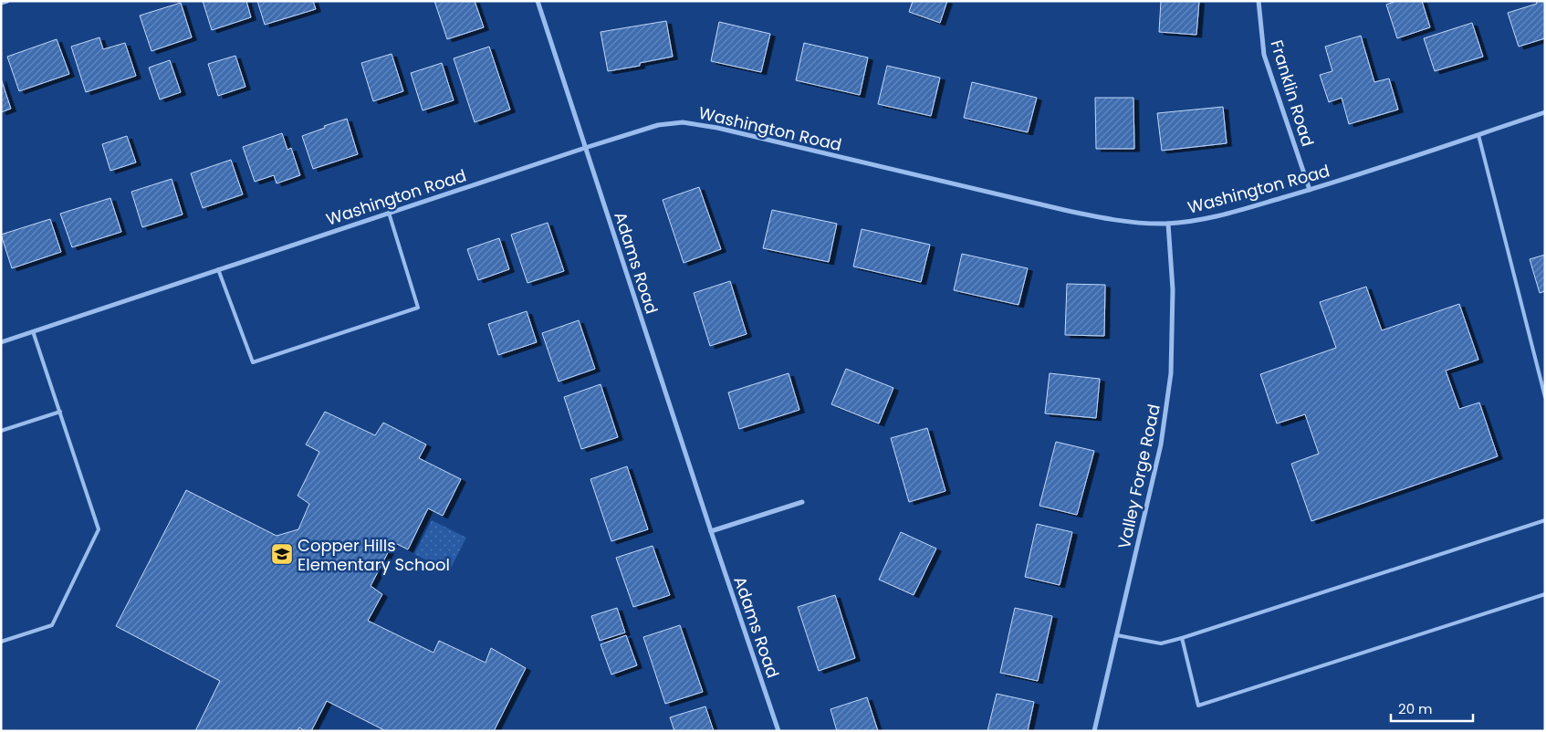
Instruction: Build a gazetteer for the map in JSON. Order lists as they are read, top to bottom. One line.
{"streets":{"street":["Franklin Road","Washington Road","Adams Road","Valley Forge Road"]},"crossings":[["Franklin Road","Washington Road"],["Washington Road","Adams Road"],["Washington Road","Valley Forge Road"]],"places":{"school or university":["Copper Hills Elementary School"]},"scale_bar":"20 m"}
